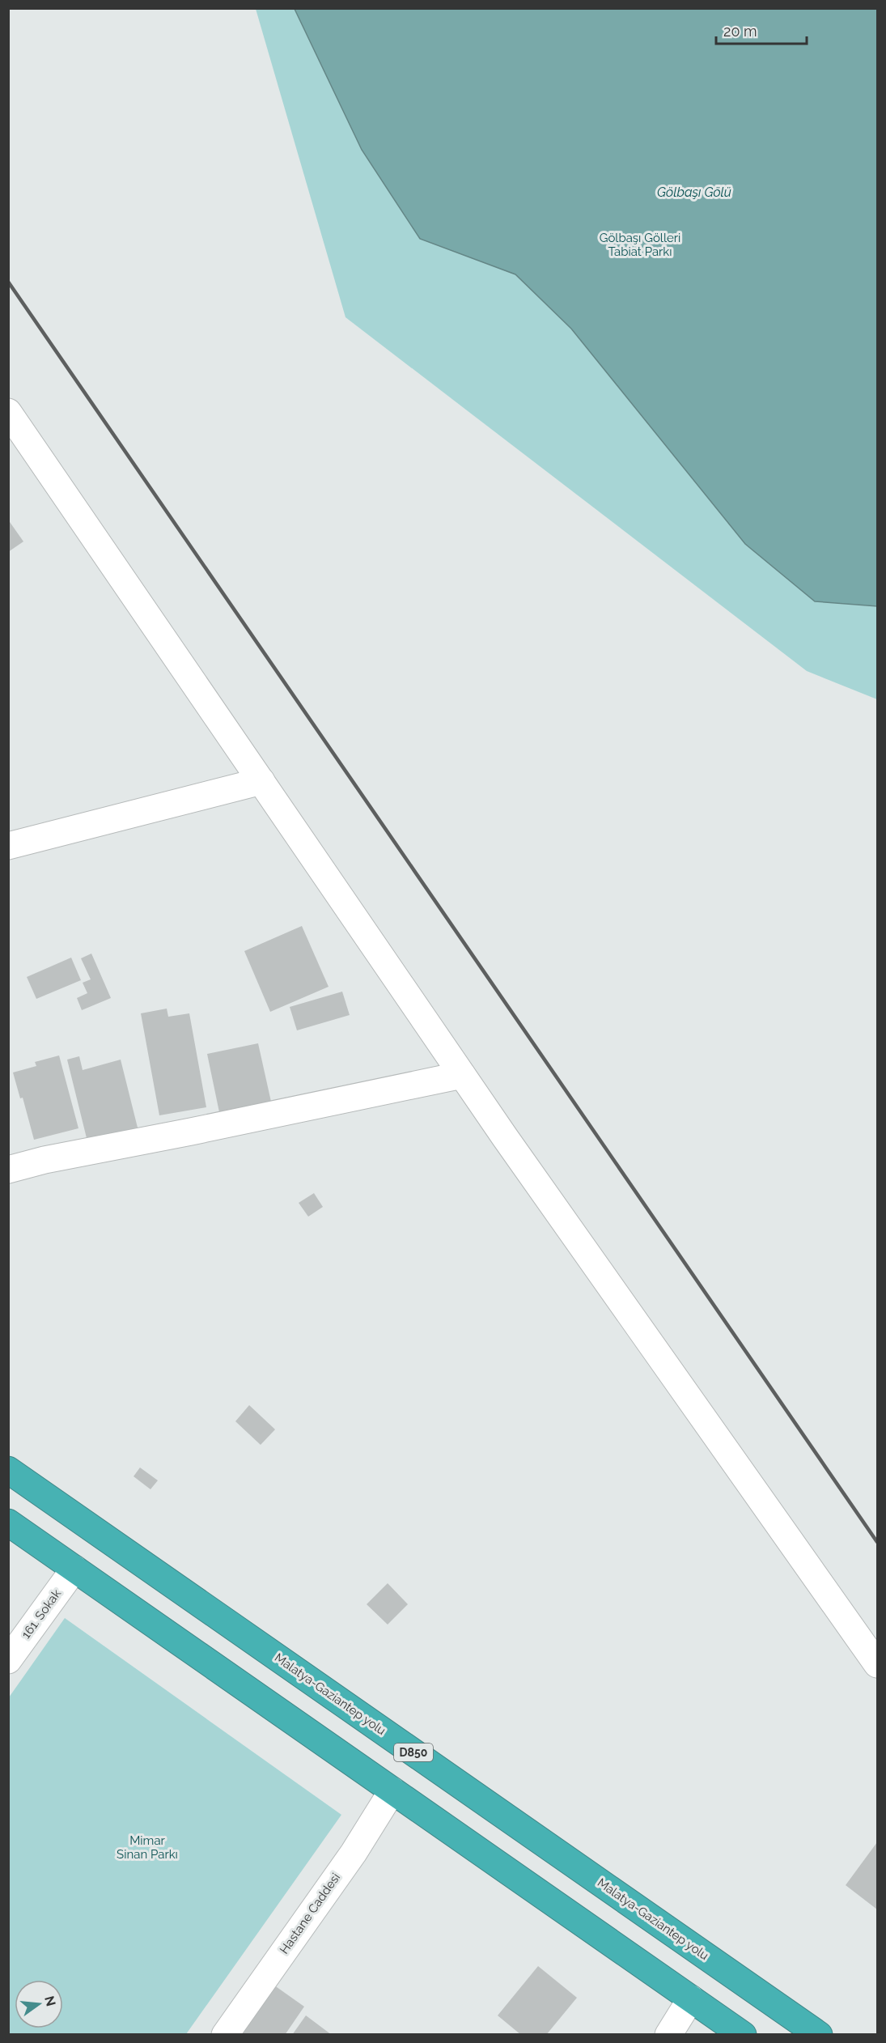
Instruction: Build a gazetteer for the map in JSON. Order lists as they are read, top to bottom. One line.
{"streets":{"highway":["Malatya-Gaziantep yolu","D850"],"street":["161. Sokak","Hastane Caddesi"]},"water":["Gölbaşı Gölü"],"parks":["Gölbaşı Gölleri Tabiat Parkı","Mimar Sinan Parkı"],"scale_bar":"20 m","north":"right"}
